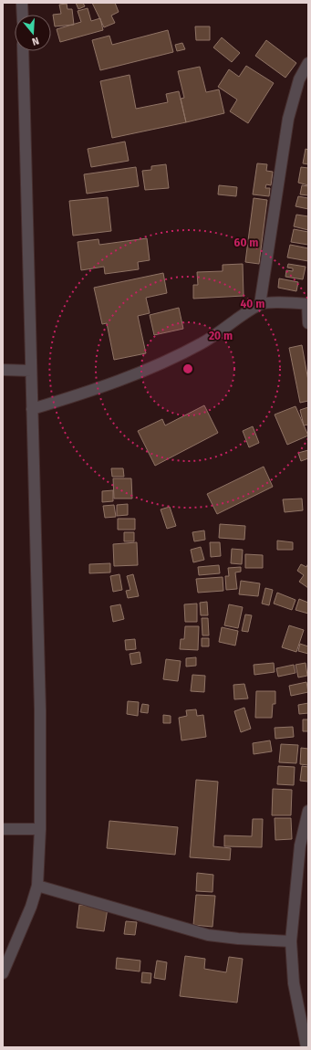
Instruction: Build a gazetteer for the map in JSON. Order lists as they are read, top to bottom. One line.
{"north":"bottom","rings":["60 m","40 m","20 m"]}
